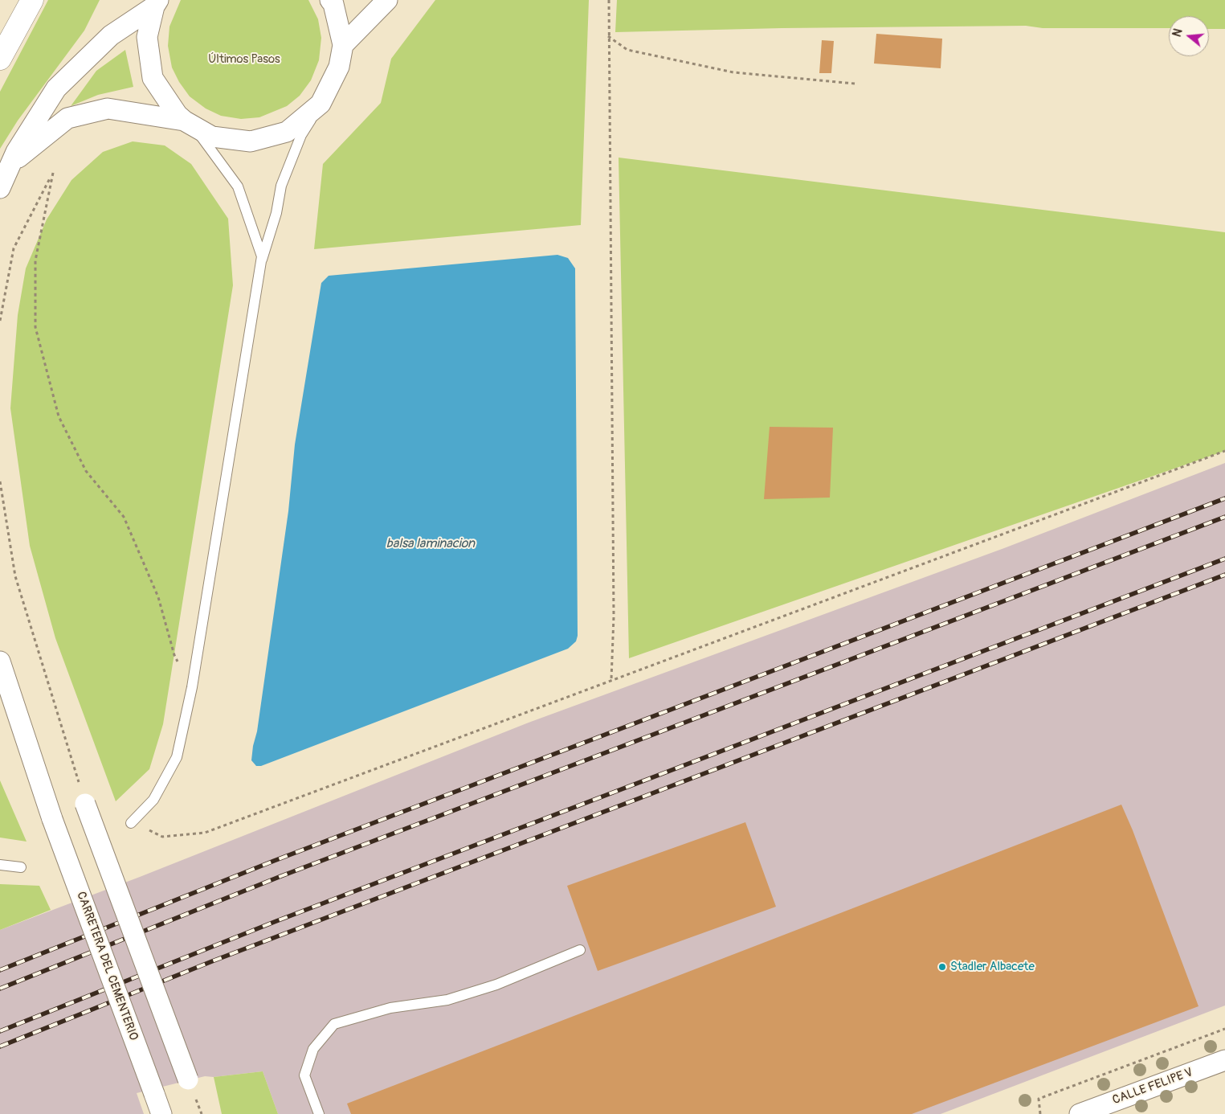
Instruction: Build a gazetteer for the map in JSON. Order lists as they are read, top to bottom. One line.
{"streets":{"street":["CARRETERA DEL CEMENTERIO","CALLE FELIPE V"]},"water":["balsa laminacion"],"parks":["Últimos Pasos"],"places":["Stadler Albacete"],"north":"left"}
